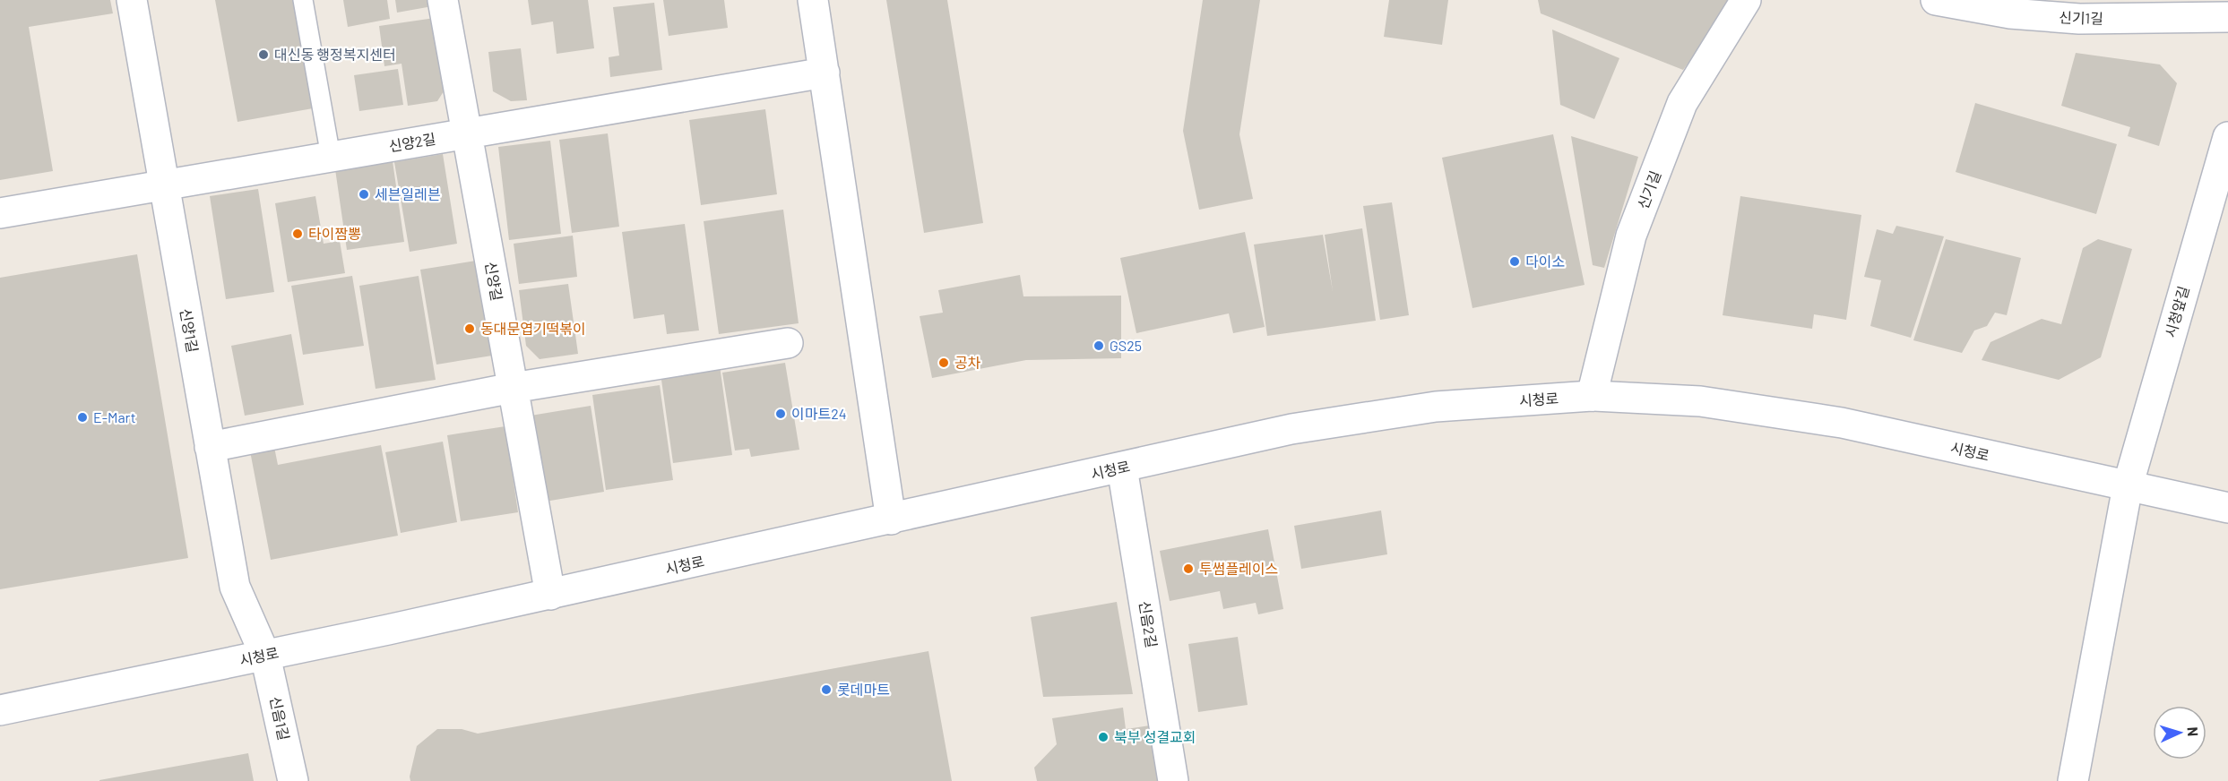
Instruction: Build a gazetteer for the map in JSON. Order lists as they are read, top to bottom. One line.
{"streets":{"street":["신기1길","신양2길","신기길","신양길","시청앞길","신양1길","시청로","신음2길","신음1길"]},"crossings":[["신양2길","신양길"],["신양2길","신양1길"],["신기길","시청로"],["신양길","시청로"],["시청앞길","시청로"],["신양1길","시청로"],["신양1길","신음1길"],["시청로","신음2길"],["시청로","신음1길"]],"places":["대신동 행정복지센터","세븐일레븐","타이짬뽕","다이소","동대문엽기떡볶이","GS25","공차","이마트24","E-Mart","투썸플레이스","롯데마트","북부 성결교회"],"north":"right"}
